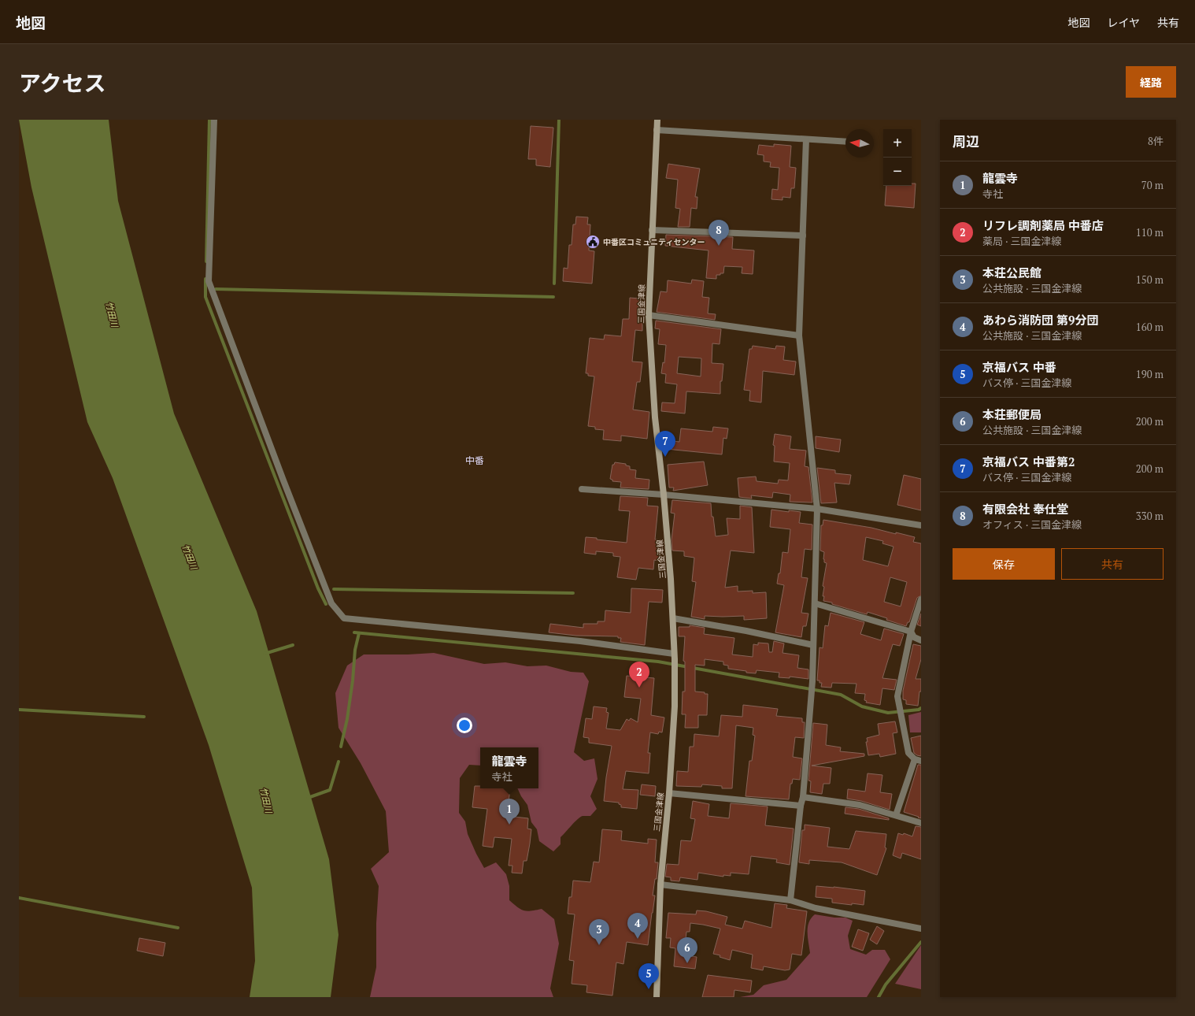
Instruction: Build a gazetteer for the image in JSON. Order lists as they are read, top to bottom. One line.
{"streets":{"main road":["三国金津線"]},"districts":["中番"],"water":["竹田川"],"places":{"public building":["中番区コミュニティセンター"]},"north":"left","page":{"header":"地図","nav":["地図","レイヤ","共有"],"title":"アクセス","buttons":["経路",["保存","共有"]],"heading":["周辺","8件"],"map_buttons":["+","−"],"list":[{"mark":"1","name":"龍雲寺","note":"寺社","value":"70 m"},{"mark":"2","name":"リフレ調剤薬局 中番店","note":"薬局 · 三国金津線","value":"110 m"},{"mark":"3","name":"本荘公民館","note":"公共施設 · 三国金津線","value":"150 m"},{"mark":"4","name":"あわら消防団 第9分団","note":"公共施設 · 三国金津線","value":"160 m"},{"mark":"5","name":"京福バス 中番","note":"バス停 · 三国金津線","value":"190 m"},{"mark":"6","name":"本荘郵便局","note":"公共施設 · 三国金津線","value":"200 m"},{"mark":"7","name":"京福バス 中番第2","note":"バス停 · 三国金津線","value":"200 m"},{"mark":"8","name":"有限会社 奉仕堂","note":"オフィス · 三国金津線","value":"330 m"}],"pins":["8","7","2","1","4","3","6","5"],"popup":["龍雲寺","寺社"]}}
